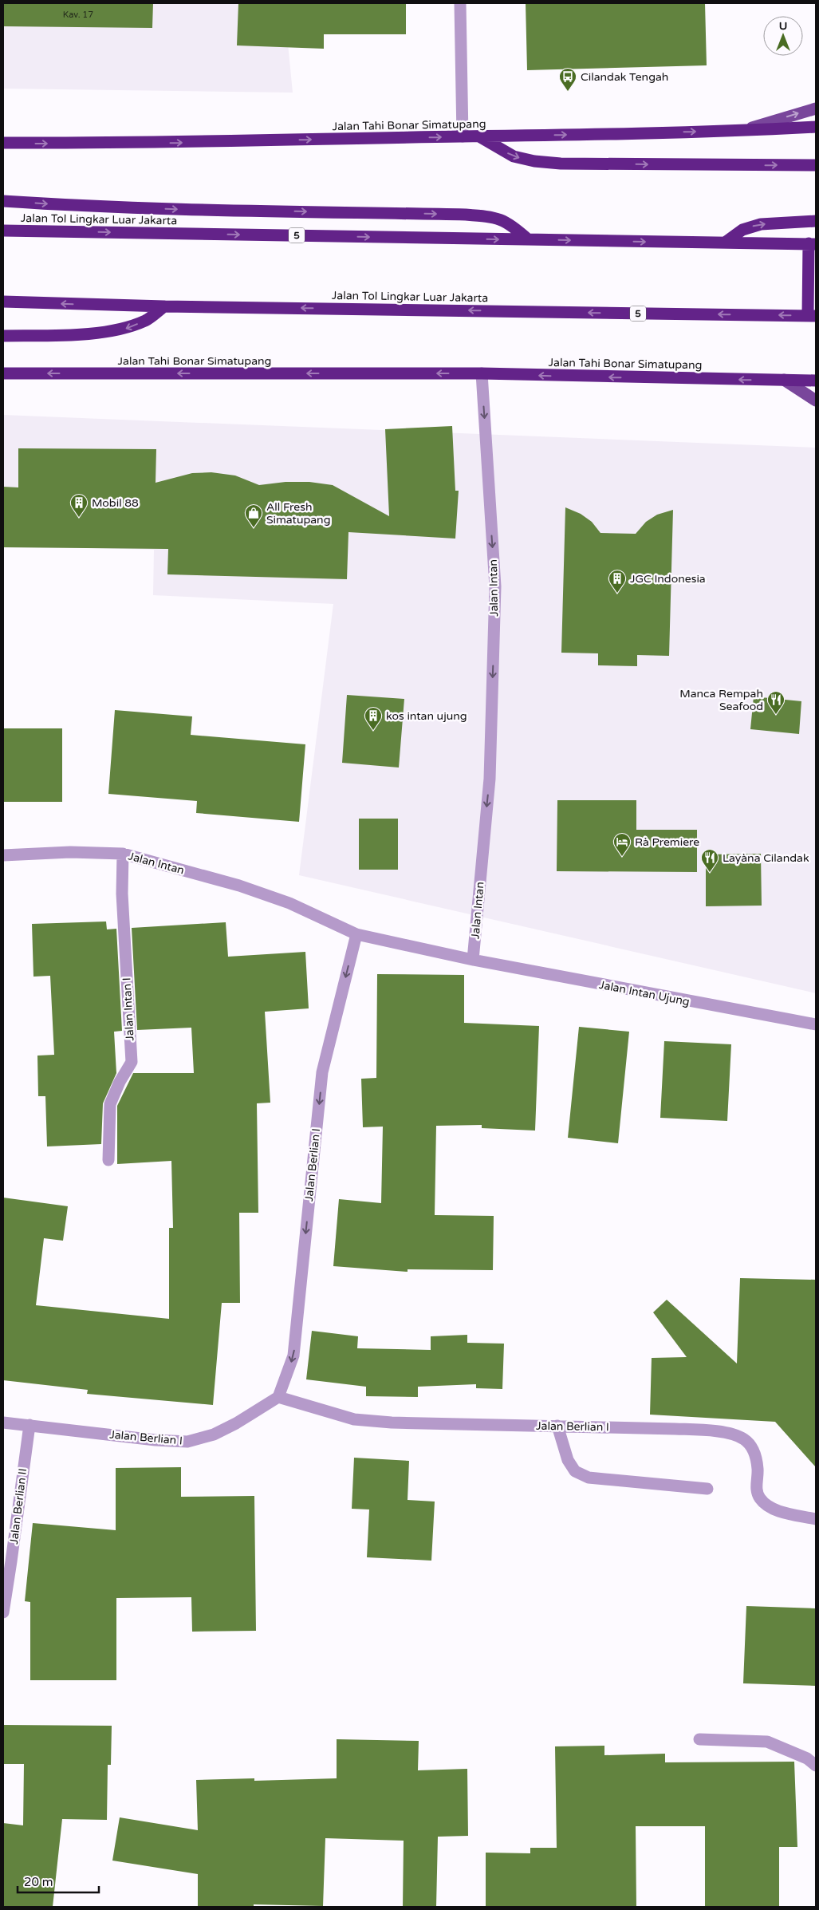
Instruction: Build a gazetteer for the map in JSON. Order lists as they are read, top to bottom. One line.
{"streets":{"highway":["Jalan Tahi Bonar Simatupang","Jalan Tol Lingkar Luar Jakarta","5"],"street":["Jalan Intan","Jalan Intan Ujung","Jalan Intan I","Jalan Berlian I","Jalan Berlian II"]},"crossings":[["Jalan Tahi Bonar Simatupang","Jalan Intan"],["Jalan Intan","Jalan Intan Ujung"],["Jalan Intan","Jalan Intan I"],["Jalan Intan","Jalan Berlian I"],["Jalan Berlian I","Jalan Berlian II"]],"one_way":["Jalan Intan"],"places":{"bus stop":["Cilandak Tengah"],"building":["Mobil 88","JGC Indonesia","kos intan ujung"],"shop":["All Fresh Simatupang"],"restaurant":["Manca Rempah Seafood","Layàna Cilandak"],"hotel":["Rà Premiere"]},"house_numbers":["Kav. 17"],"scale_bar":"20 m","north":"top"}
